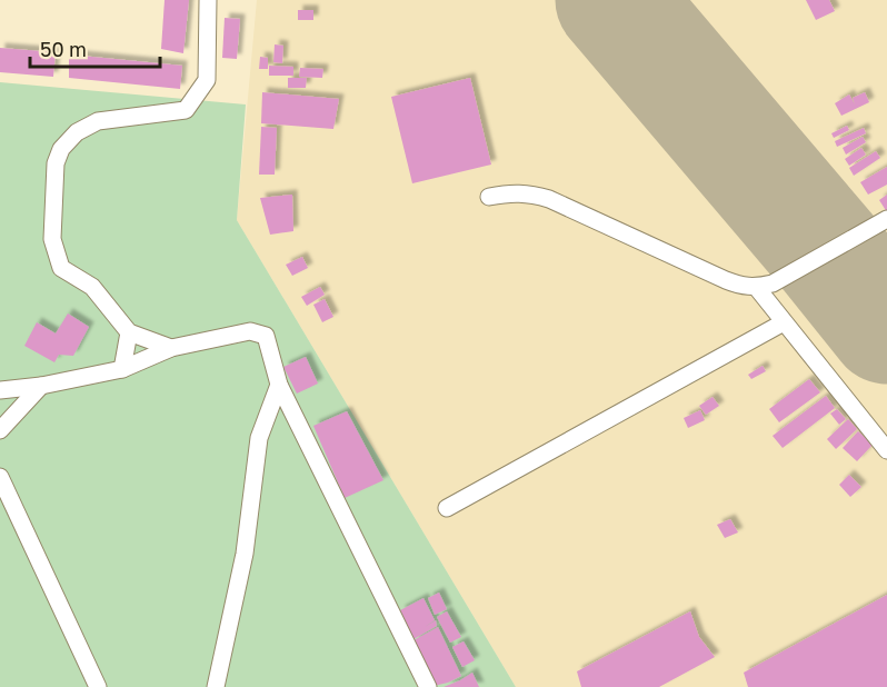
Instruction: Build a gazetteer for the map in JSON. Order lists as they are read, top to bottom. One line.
{"scale_bar":"50 m"}
